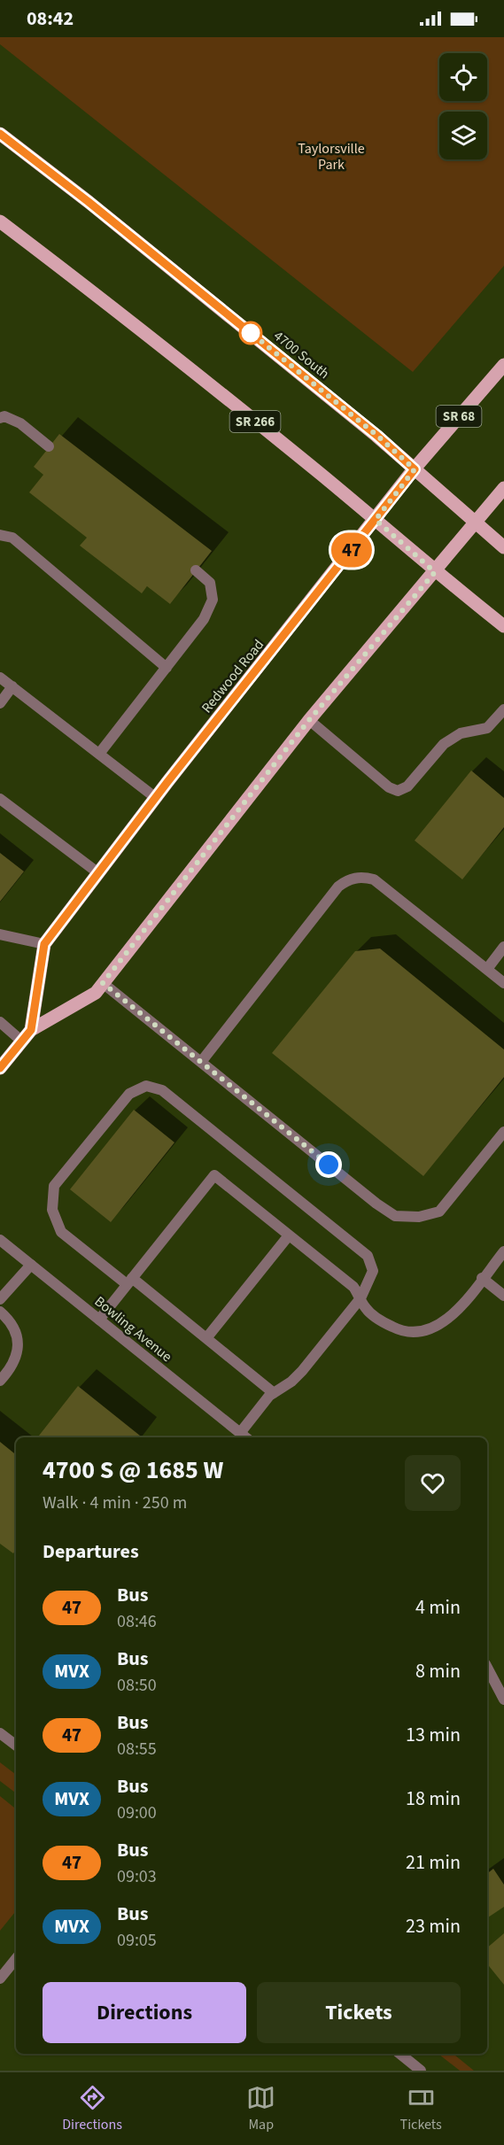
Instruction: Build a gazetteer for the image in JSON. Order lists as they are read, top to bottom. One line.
{"streets":{"main road":["4700 South","SR 68","SR 266","Redwood Road"],"street":["Bowling Avenue"]},"crossings":[["4700 South","Redwood Road"],["SR 266","Redwood Road"]],"parks":["Taylorsville Park"],"lines":["bus line 47"],"page":{"status":"08:42","on_map":"47","heading":[["4700 S @ 1685 W","Walk · 4 min · 250 m"],"Departures"],"list":[{"mark":"47","name":"Bus","note":"08:46","value":"4 min"},{"mark":"MVX","name":"Bus","note":"08:50","value":"8 min"},{"mark":"47","name":"Bus","note":"08:55","value":"13 min"},{"mark":"MVX","name":"Bus","note":"09:00","value":"18 min"},{"mark":"47","name":"Bus","note":"09:03","value":"21 min"},{"mark":"MVX","name":"Bus","note":"09:05","value":"23 min"}],"buttons":["Directions","Tickets"],"tabs":["Directions","Map","Tickets"]}}
